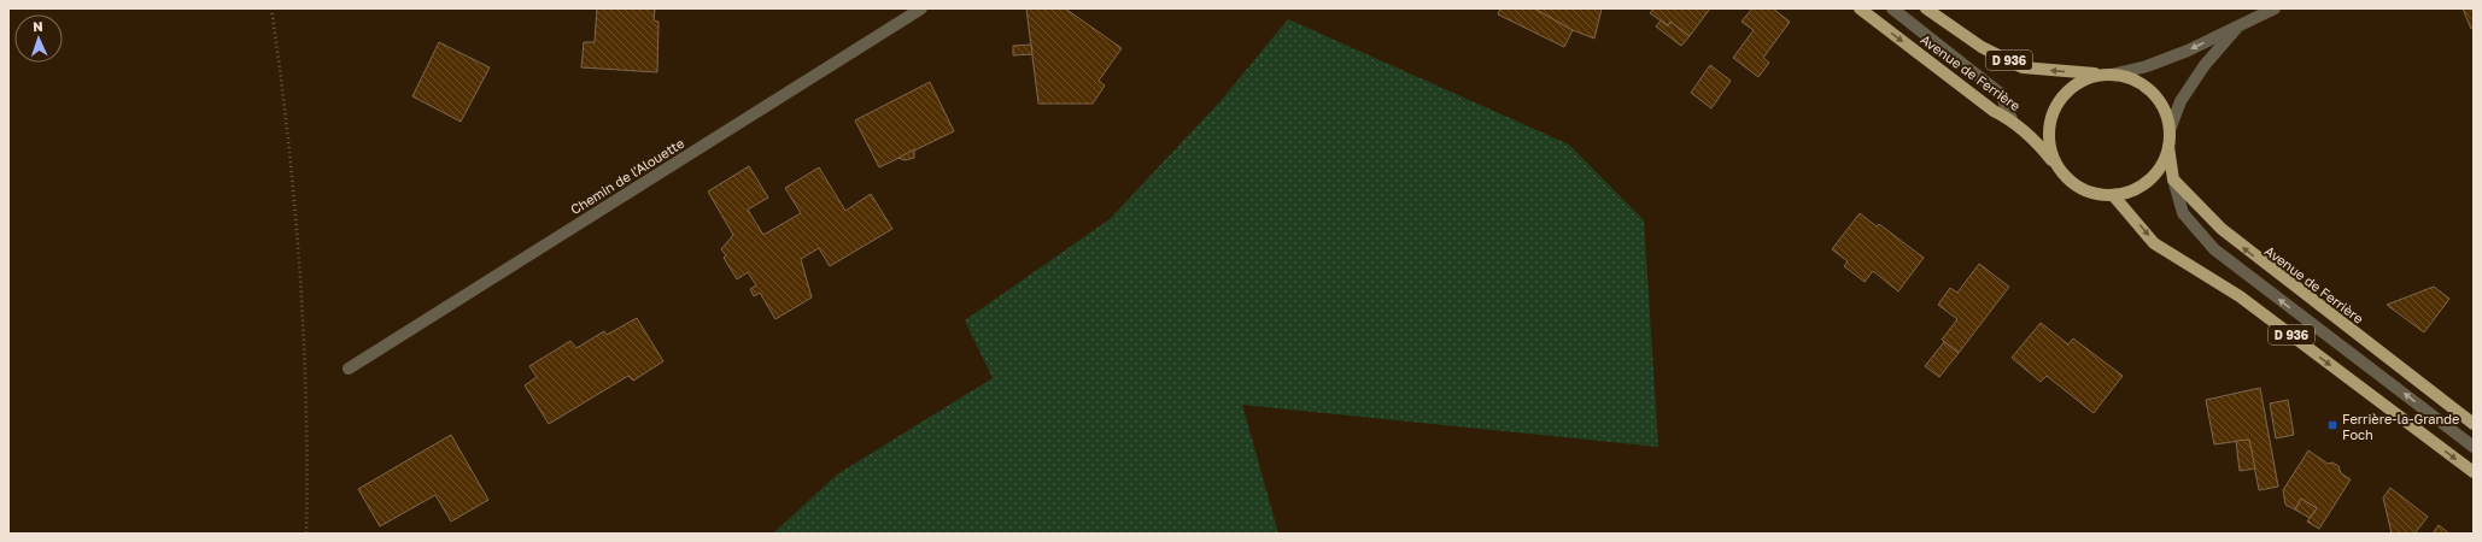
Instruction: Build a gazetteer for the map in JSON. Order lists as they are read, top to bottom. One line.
{"streets":{"main road":["D 936","Avenue de Ferrière"],"street":["Chemin de l'Alouette"]},"crossings":[["D 936","Avenue de Ferrière"]],"places":{"transit":["Ferrière-la-Grande Foch"]},"north":"top"}
